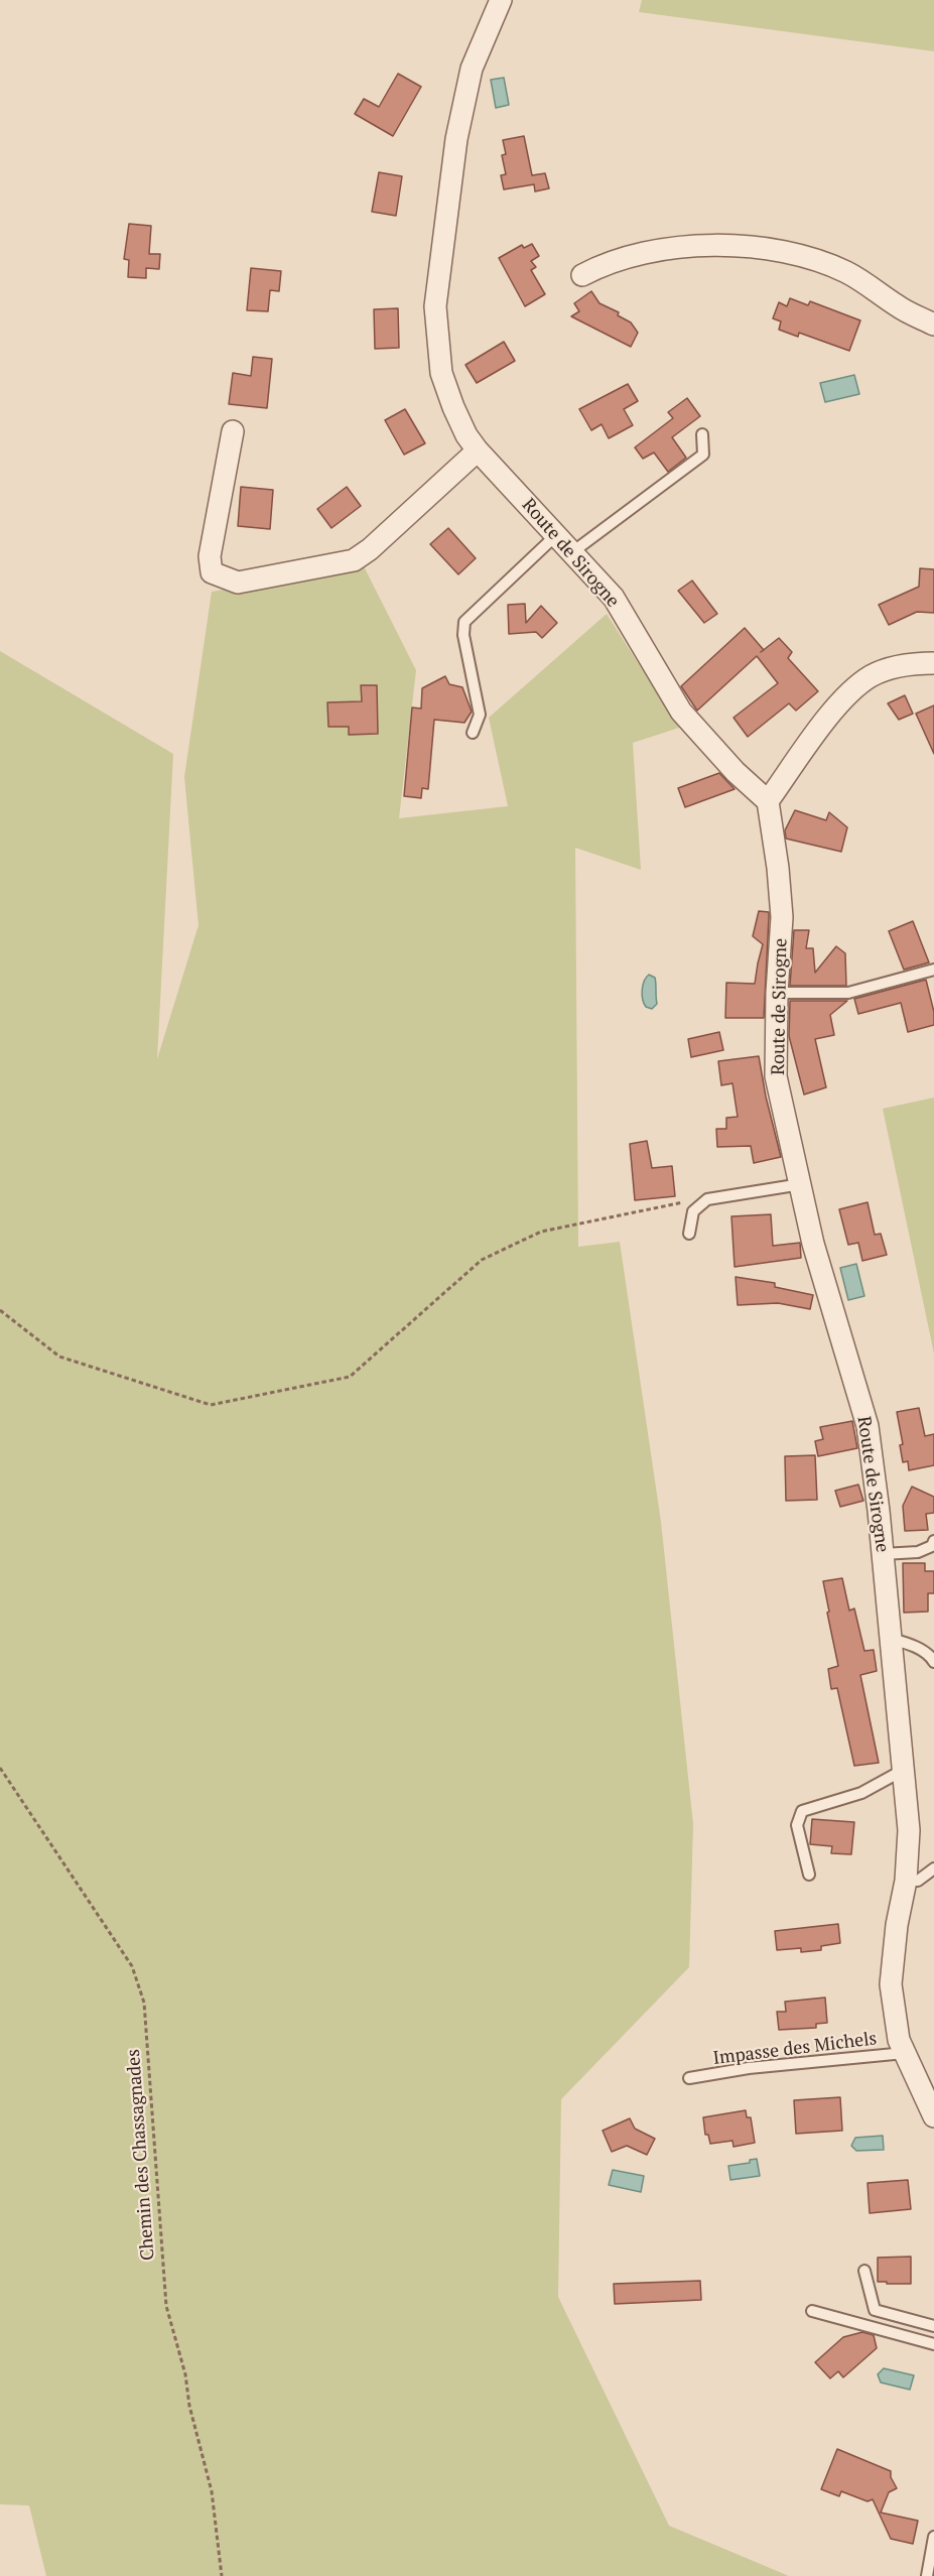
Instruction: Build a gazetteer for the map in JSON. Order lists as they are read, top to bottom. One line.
{"streets":{"street":["Route de Sirogne"],"lane":["Impasse des Michels"],"path":["Chemin des Chassagnades"]},"crossings":[["Route de Sirogne","Impasse des Michels"]]}
